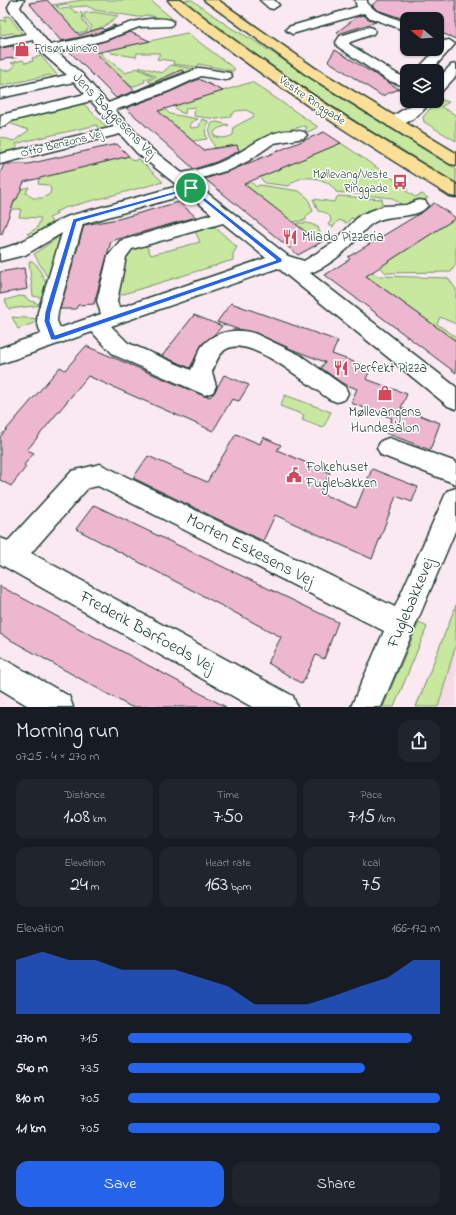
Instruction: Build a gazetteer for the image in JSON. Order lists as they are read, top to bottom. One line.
{"streets":{"main road":["Vestre Ringgade"],"street":["Jens Baggesens Vej","Otto Benzons Vej","Morten Eskesens Vej","Fuglebakkevej","Frederik Barfoeds Vej"]},"crossings":[["Jens Baggesens Vej","Otto Benzons Vej"],["Morten Eskesens Vej","Fuglebakkevej"],["Morten Eskesens Vej","Frederik Barfoeds Vej"]],"places":{"shop":["Frisør Nineve","Møllevangens Hundesalon"],"bus stop":["Møllevang/Veste Ringgade"],"restaurant":["Milado Pizzeria","Perfekt Pizza"],"public building":["Folkehuset Fuglebakken"]},"north":"left","page":{"heading":["Morning run","07:25 · 4 × 270 m"],"stats":[["Distance","1.08 km"],["Time","7:50"],["Pace","7:15 /km"],["Elevation","24 m"],["Heart rate","163 bpm"],["kcal","75"]],"chart":["Elevation","166–172 m"],"list":[{"name":"270 m","note":"7:15"},{"name":"540 m","note":"7:35"},{"name":"810 m","note":"7:05"},{"name":"1.1 km","note":"7:05"}],"buttons":["Save","Share"]}}
